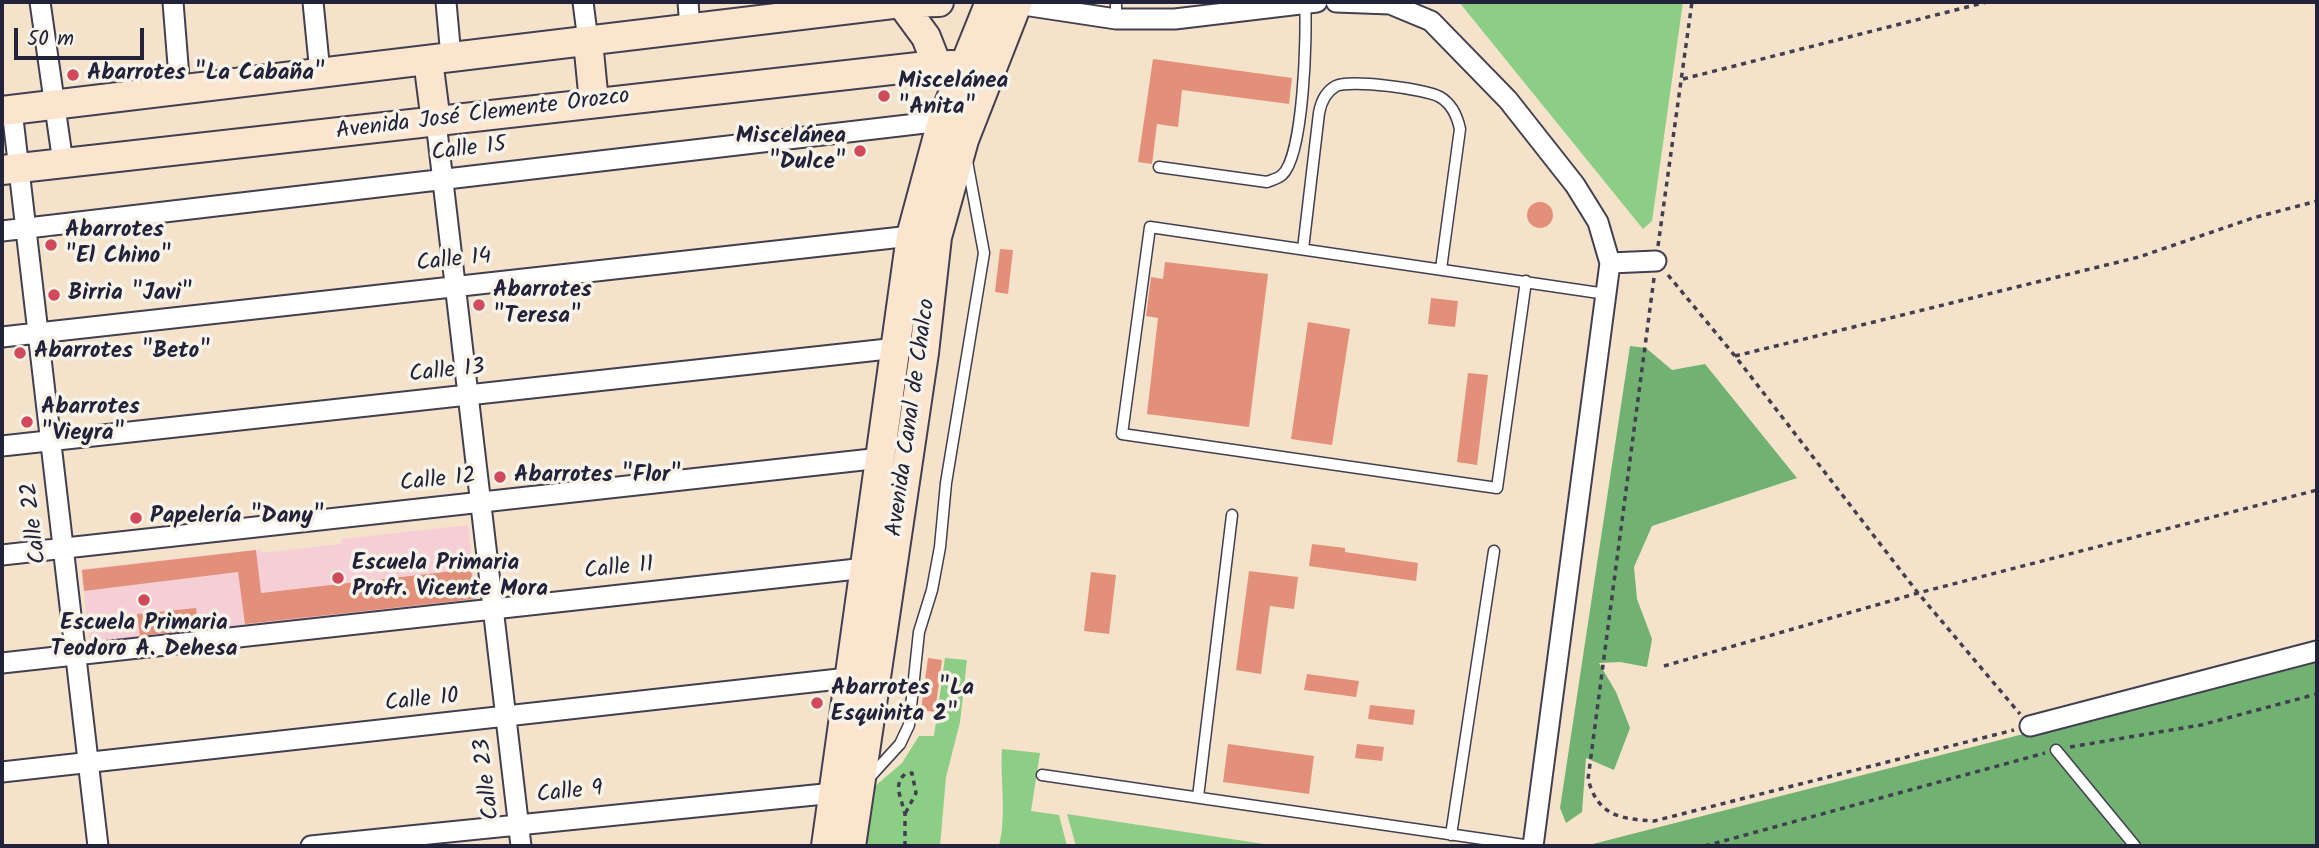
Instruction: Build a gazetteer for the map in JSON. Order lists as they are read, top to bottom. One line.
{"streets":{"street":["Avenida José Clemente Orozco","Calle 15","Calle 14","Calle 13","Avenida Canal de Chalco","Calle 12","Calle 22","Calle 11","Calle 10","Calle 23","Calle 9"]},"crossings":[["Avenida José Clemente Orozco","Avenida Canal de Chalco"],["Avenida José Clemente Orozco","Calle 22"],["Avenida José Clemente Orozco","Calle 23"],["Calle 15","Avenida Canal de Chalco"],["Calle 15","Calle 22"],["Calle 15","Calle 23"],["Calle 14","Avenida Canal de Chalco"],["Calle 14","Calle 22"],["Calle 14","Calle 23"],["Calle 13","Avenida Canal de Chalco"],["Calle 13","Calle 22"],["Calle 13","Calle 23"],["Avenida Canal de Chalco","Calle 12"],["Avenida Canal de Chalco","Calle 11"],["Avenida Canal de Chalco","Calle 10"],["Avenida Canal de Chalco","Calle 9"],["Calle 12","Calle 22"],["Calle 12","Calle 23"],["Calle 22","Calle 11"],["Calle 22","Calle 10"],["Calle 11","Calle 23"],["Calle 10","Calle 23"],["Calle 23","Calle 9"]],"places":["Abarrotes \"La Cabaña\"","Miscelánea \"Anita\"","Miscelánea \"Dulce\"","Abarrotes \"El Chino\"","Birria \"Javi\"","Abarrotes \"Teresa\"","Abarrotes \"Beto\"","Abarrotes \"Vieyra\"","Abarrotes \"Flor\"","Papelería \"Dany\"","Escuela Primaria Profr. Vicente Mora","Escuela Primaria Teodoro A. Dehesa","Abarrotes \"La Esquinita 2\""],"scale_bar":"50 m"}
